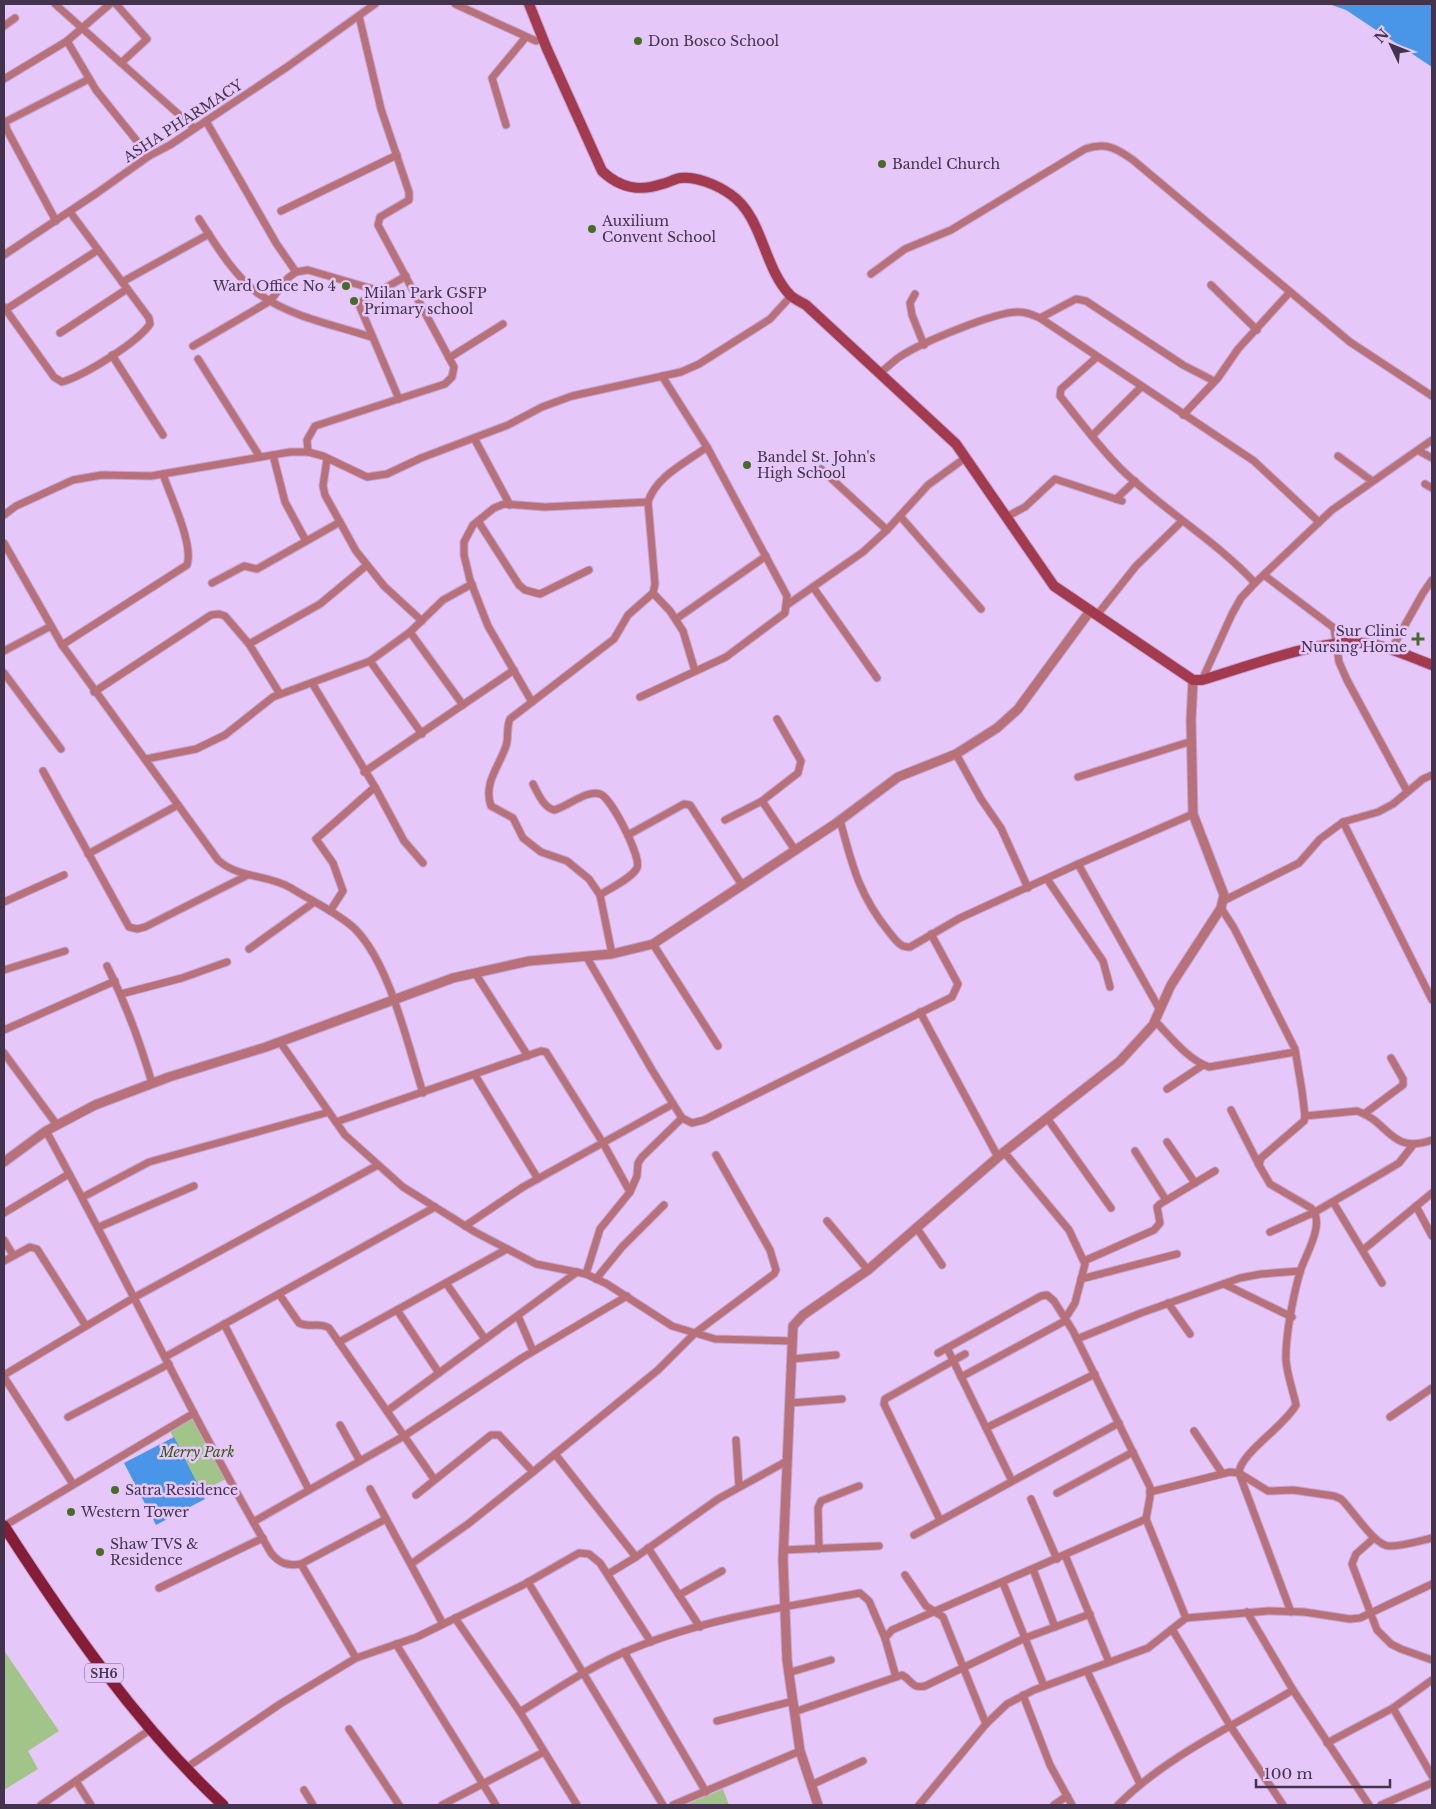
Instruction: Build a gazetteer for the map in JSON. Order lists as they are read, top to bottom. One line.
{"streets":{"main road":["SH6"],"street":["ASHA PHARMACY"]},"parks":["Merry Park"],"places":{"other":["Don Bosco School","Bandel Church","Auxilium Convent School","Ward Office No 4","Milan Park GSFP Primary school","Bandel St. John's High School","Satra Residence","Western Tower","Shaw TVS & Residence"],"health":["Sur Clinic Nursing Home"]},"scale_bar":"100 m","north":"top left"}
